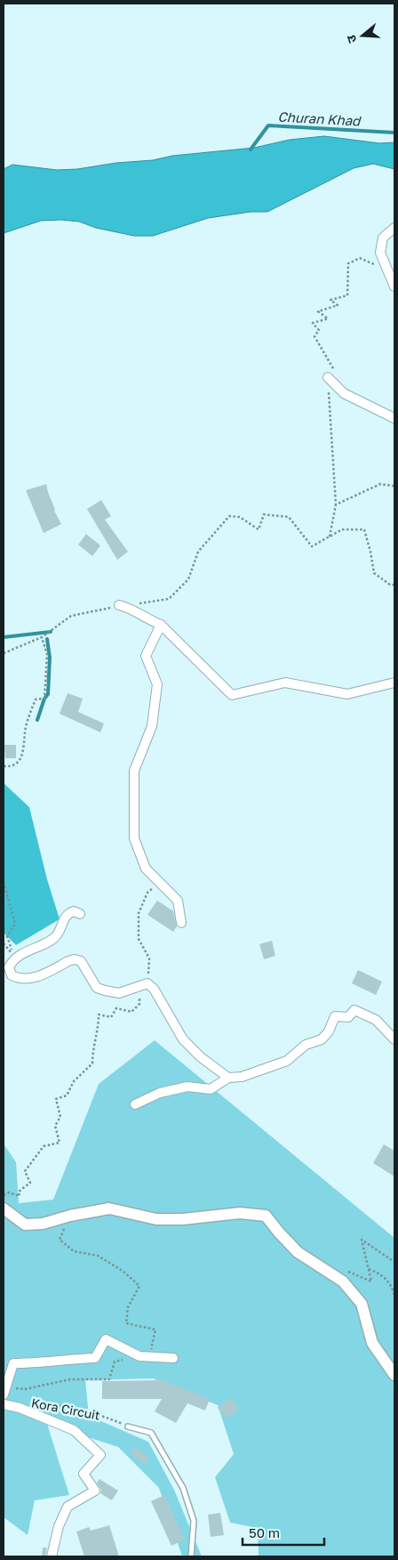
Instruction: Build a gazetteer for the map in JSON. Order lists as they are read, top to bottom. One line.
{"streets":{"path":["Kora Circuit"]},"water":["Churan Khad"],"scale_bar":"50 m","north":"left"}
